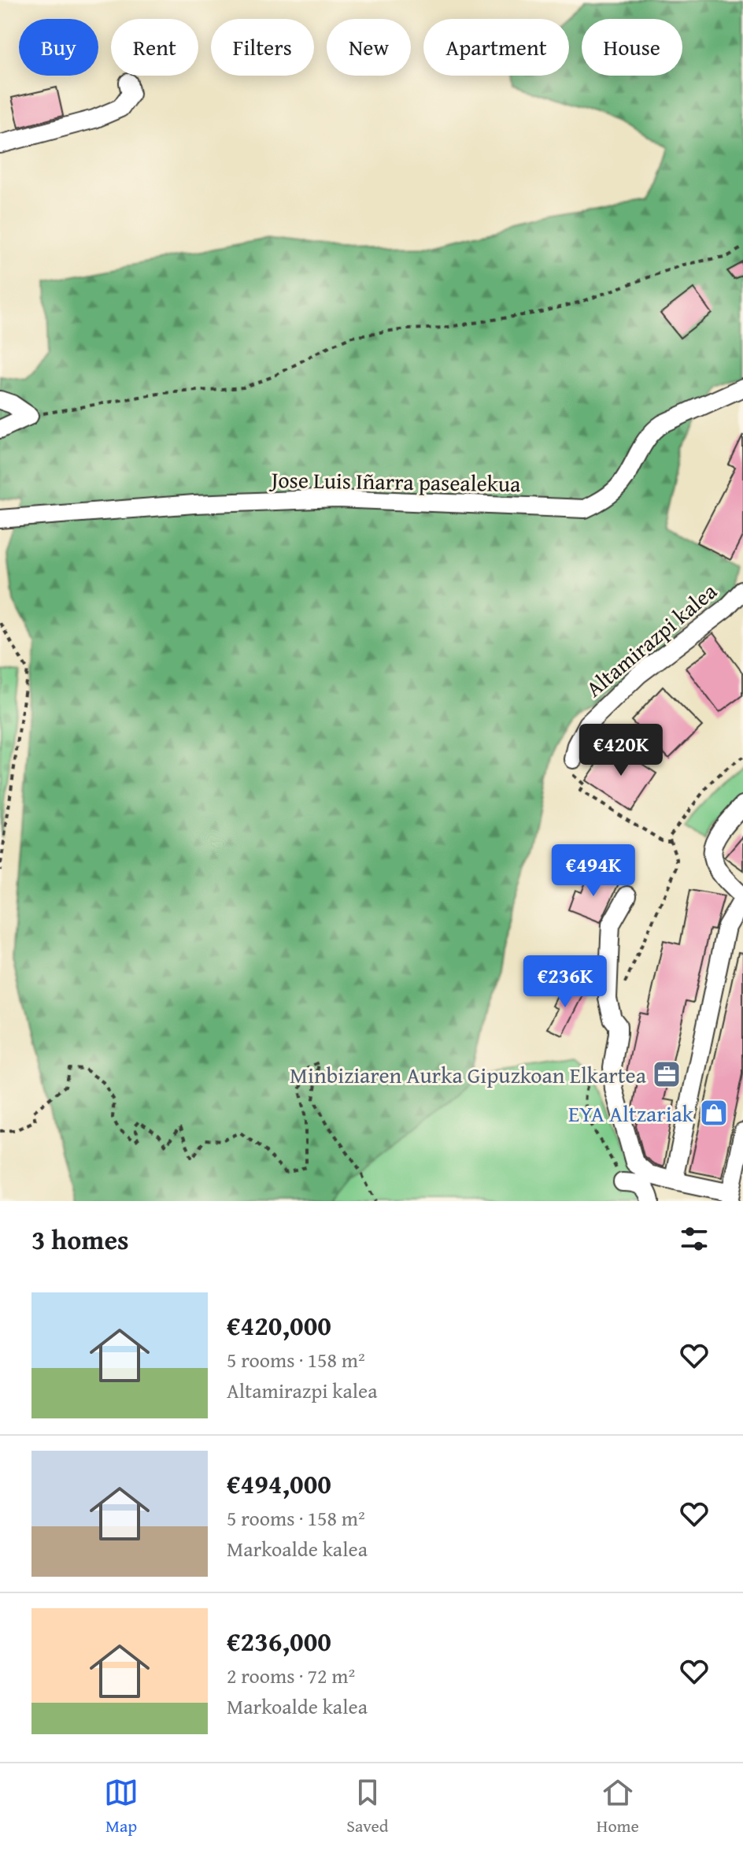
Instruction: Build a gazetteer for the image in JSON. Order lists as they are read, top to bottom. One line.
{"streets":{"street":["Jose Luis Iñarra pasealekua","Altamirazpi kalea"]},"places":{"office":["Minbiziaren Aurka Gipuzkoan Elkartea"],"shop":["EYA Altzariak"]},"page":{"chip":["Buy","Rent","Filters","New","Apartment","House"],"price":["€420K","€494K","€236K"],"heading":"3 homes","list":[{"name":"€420,000","note":"5 rooms · 158 m² · Altamirazpi kalea"},{"name":"€494,000","note":"5 rooms · 158 m² · Markoalde kalea"},{"name":"€236,000","note":"2 rooms · 72 m² · Markoalde kalea"}],"tabs":["Map","Saved","Home"]}}
